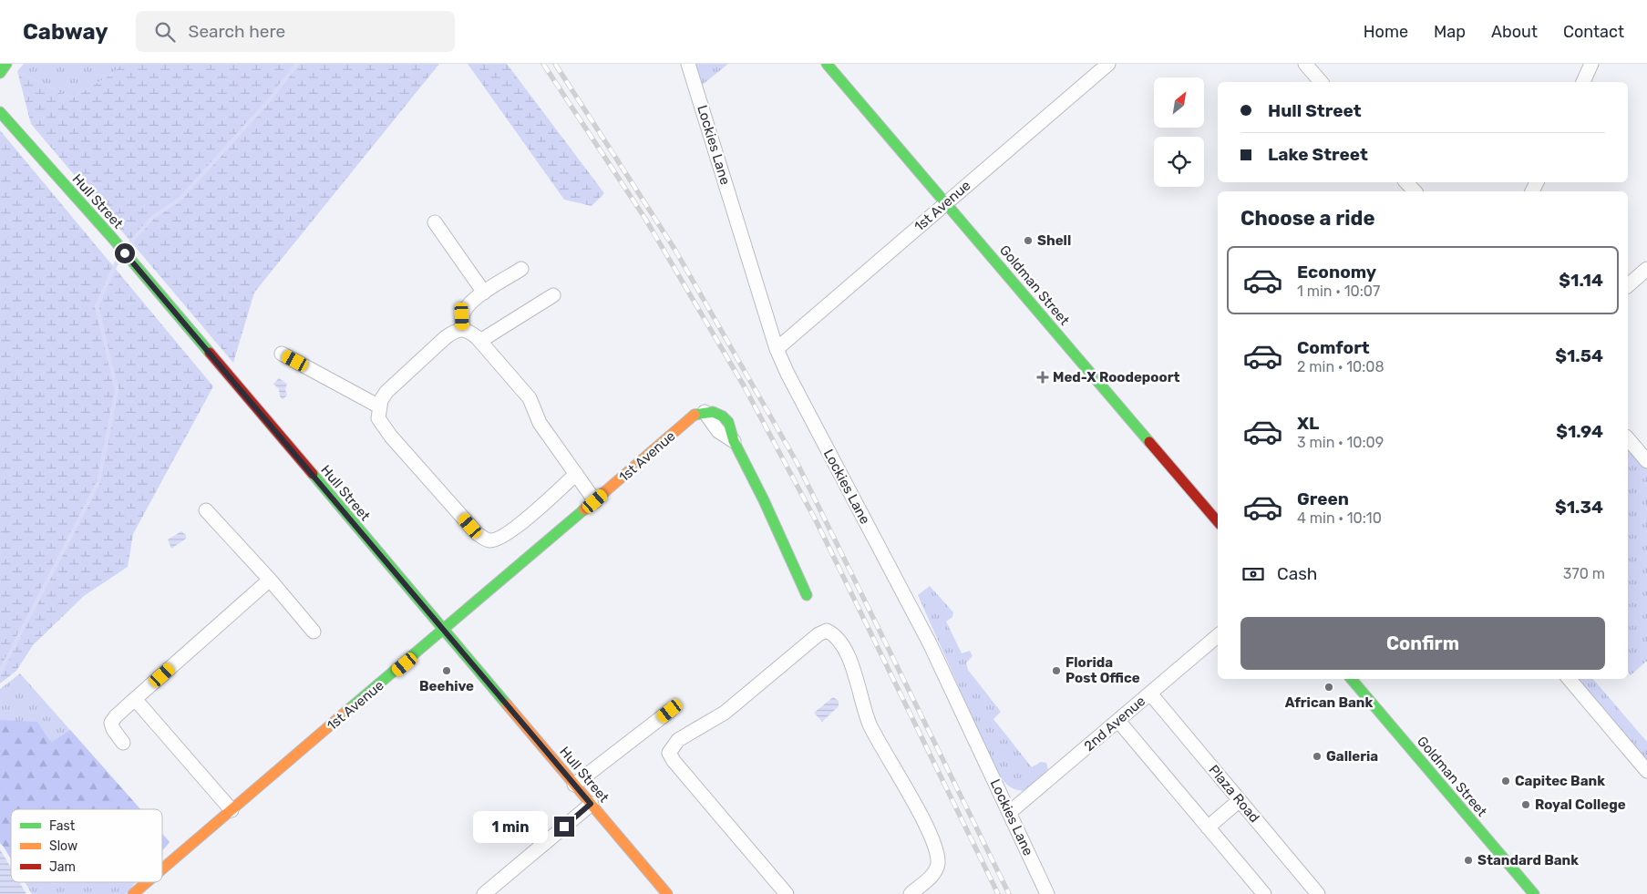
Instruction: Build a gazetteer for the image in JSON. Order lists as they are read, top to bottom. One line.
{"streets":{"street":["Lockies Lane","Hull Street","1st Avenue","Goldman Street","2nd Avenue","Plaza Road"]},"crossings":[["Lockies Lane","1st Avenue"],["Lockies Lane","2nd Avenue"],["Hull Street","1st Avenue"],["1st Avenue","Goldman Street"],["2nd Avenue","Plaza Road"]],"places":{"other":["Shell","Beehive","Florida Post Office","African Bank","Galleria","Capitec Bank","Royal College","Standard Bank"],"health":["Med-X Roodepoort"]},"legend":["Fast","Slow","Jam"],"north":"top right","page":{"header":"Cabway","search":"Search here","nav":["Home","Map","About","Contact"],"banner":["Hull Street","Lake Street"],"heading":"Choose a ride","list":[{"name":"Economy","note":"1 min · 10:07","value":"$1.14"},{"name":"Comfort","note":"2 min · 10:08","value":"$1.54"},{"name":"XL","note":"3 min · 10:09","value":"$1.94"},{"name":"Green","note":"4 min · 10:10","value":"$1.34"}],"pay":["Cash","370 m"],"buttons":"Confirm","bubble":"1 min"}}
